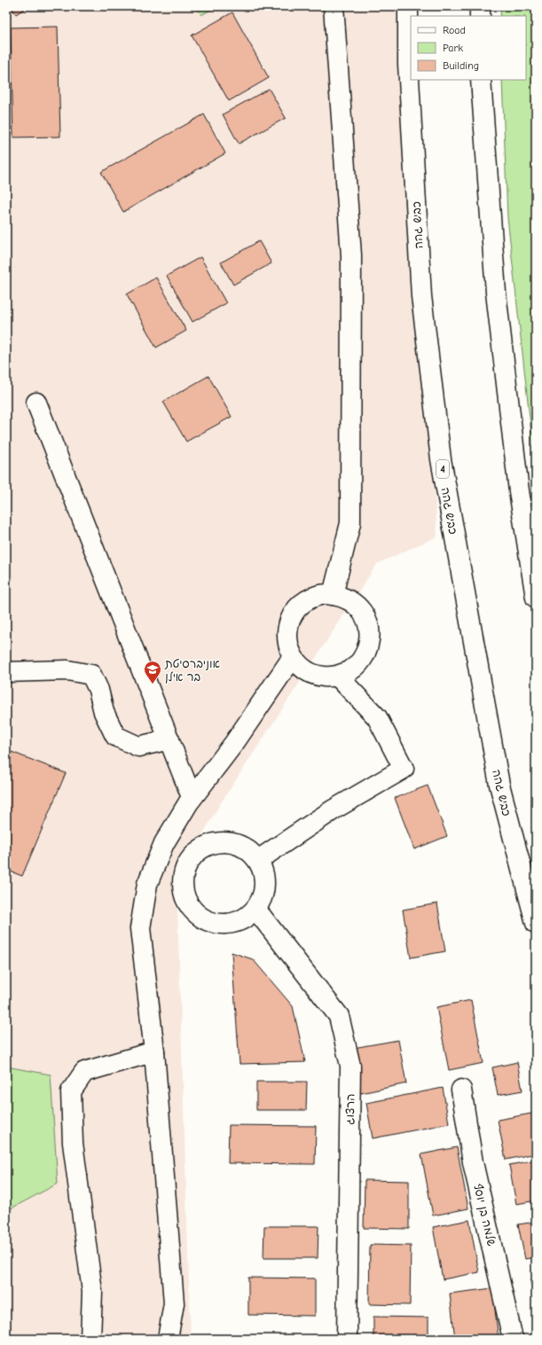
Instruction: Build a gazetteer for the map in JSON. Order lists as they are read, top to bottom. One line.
{"streets":{"main road":["כביש גהה","4","הרצוג","שלמה בן יוסף"]},"places":{"school or university":["אוניברסיטת בר אילן"]},"legend":["Road","Park","Building"]}
